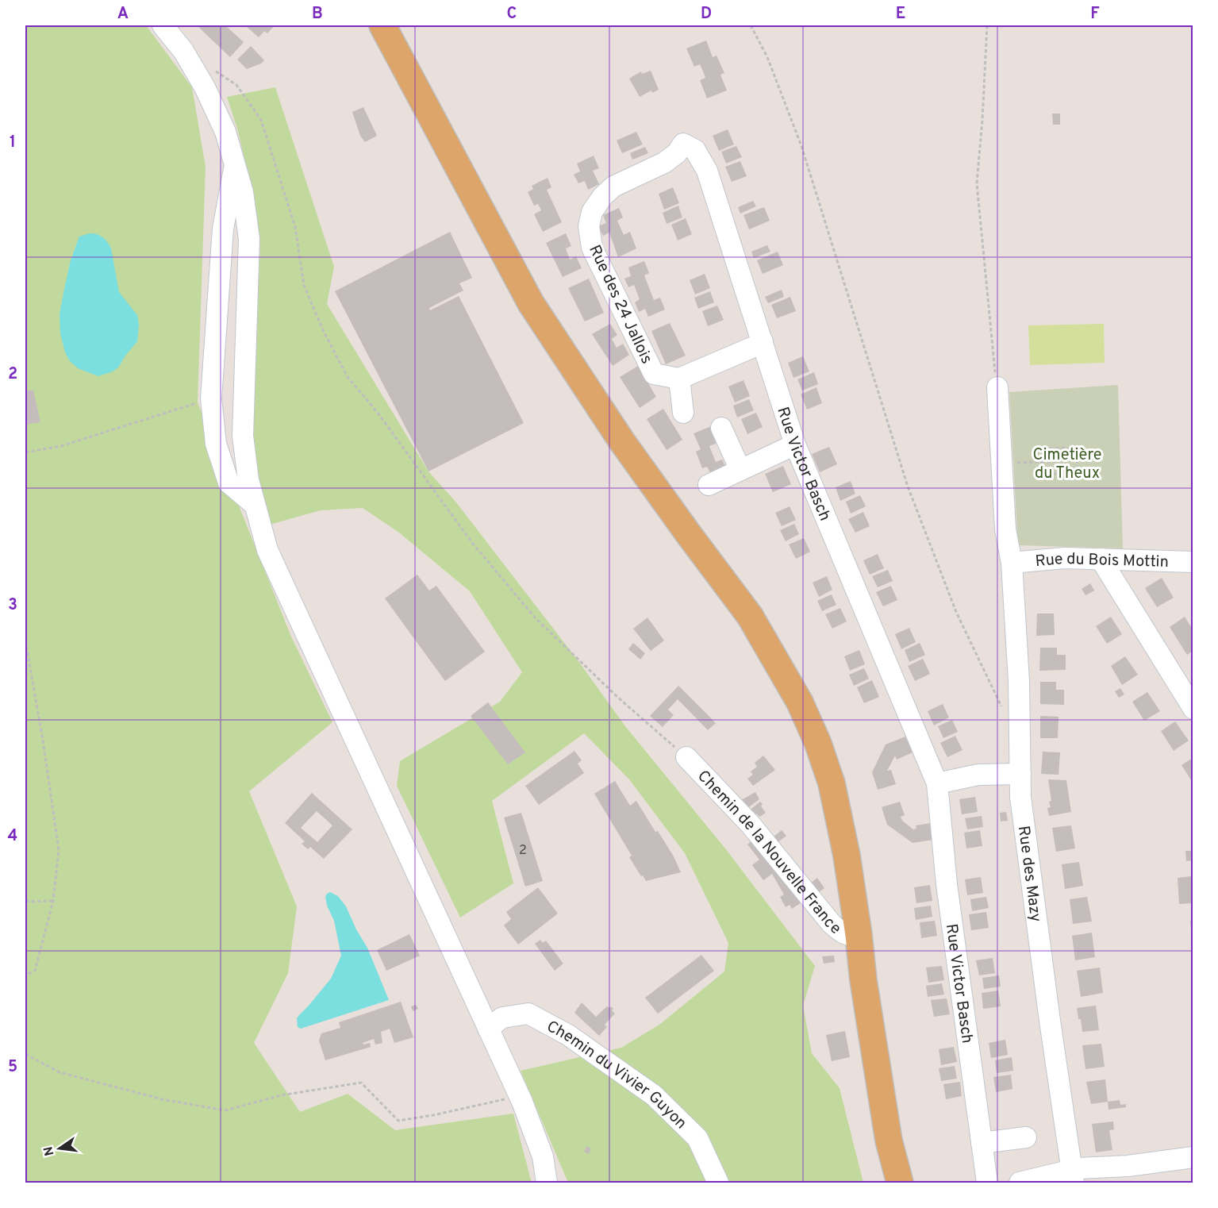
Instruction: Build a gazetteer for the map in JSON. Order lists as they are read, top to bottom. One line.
{"streets":{"street":["Rue des 24 Jallois","Rue Victor Basch","Rue du Bois Mottin","Chemin de la Nouvelle France","Rue des Mazy","Chemin du Vivier Guyon"]},"crossings":[["Rue des 24 Jallois","Rue Victor Basch"],["Rue du Bois Mottin","Rue des Mazy"]],"parks":["Cimetière du Theux"],"house_numbers":["2"],"north":"left","grid":{"columns":["A","B","C","D","E","F"],"rows":["1","2","3","4","5"]}}
